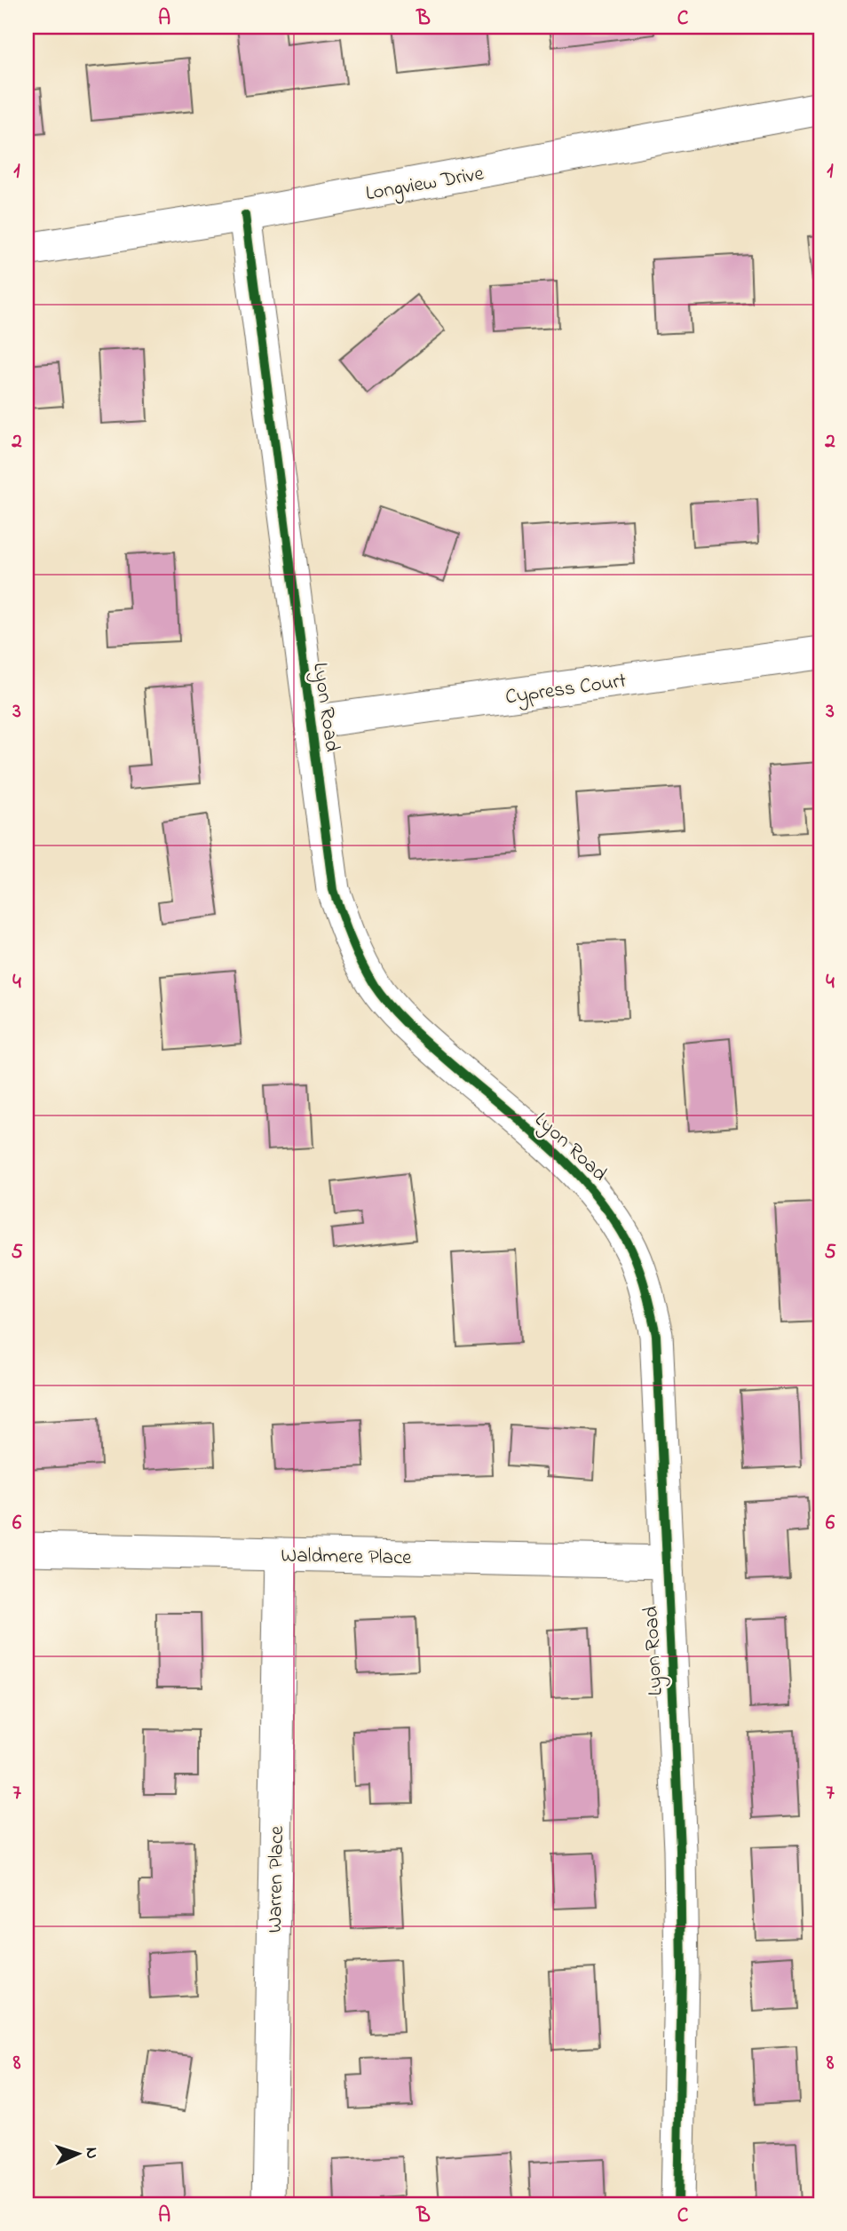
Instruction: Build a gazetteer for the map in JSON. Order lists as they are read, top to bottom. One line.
{"streets":{"street":["Longview Drive","Cypress Court","Lyon Road","Waldmere Place","Warren Place"]},"crossings":[["Longview Drive","Lyon Road"],["Cypress Court","Lyon Road"],["Lyon Road","Waldmere Place"],["Waldmere Place","Warren Place"]],"north":"right","grid":{"columns":["A","B","C"],"rows":["1","2","3","4","5","6","7","8"]}}
